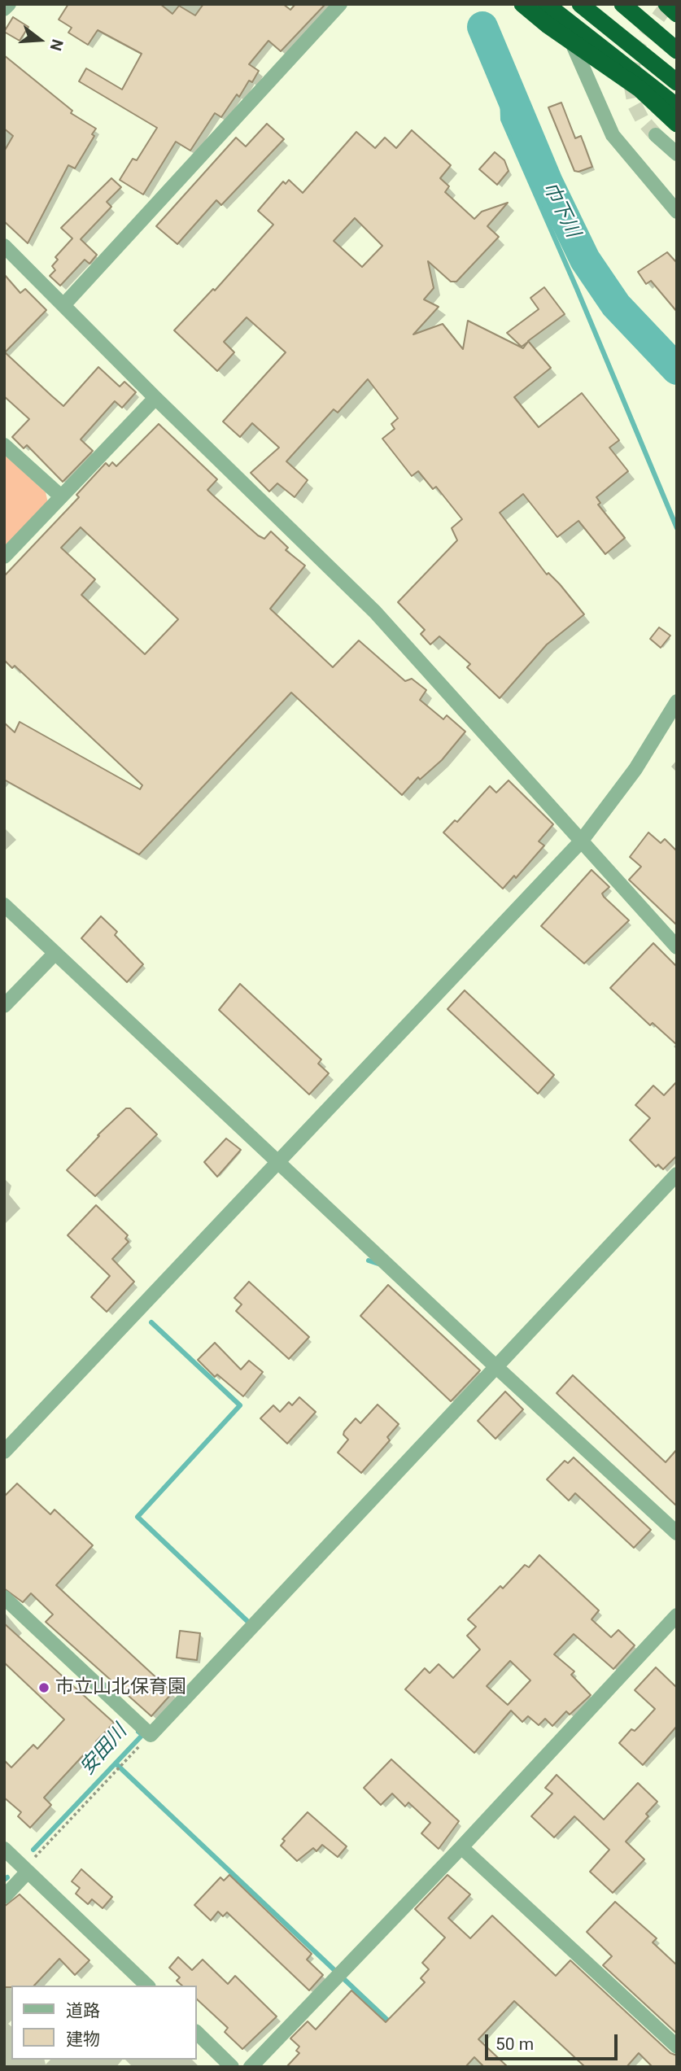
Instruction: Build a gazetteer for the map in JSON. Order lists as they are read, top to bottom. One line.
{"water":["巾下川","安田川"],"places":["市立山北保育園"],"legend":["道路","建物"],"scale_bar":"50 m","north":"right"}
